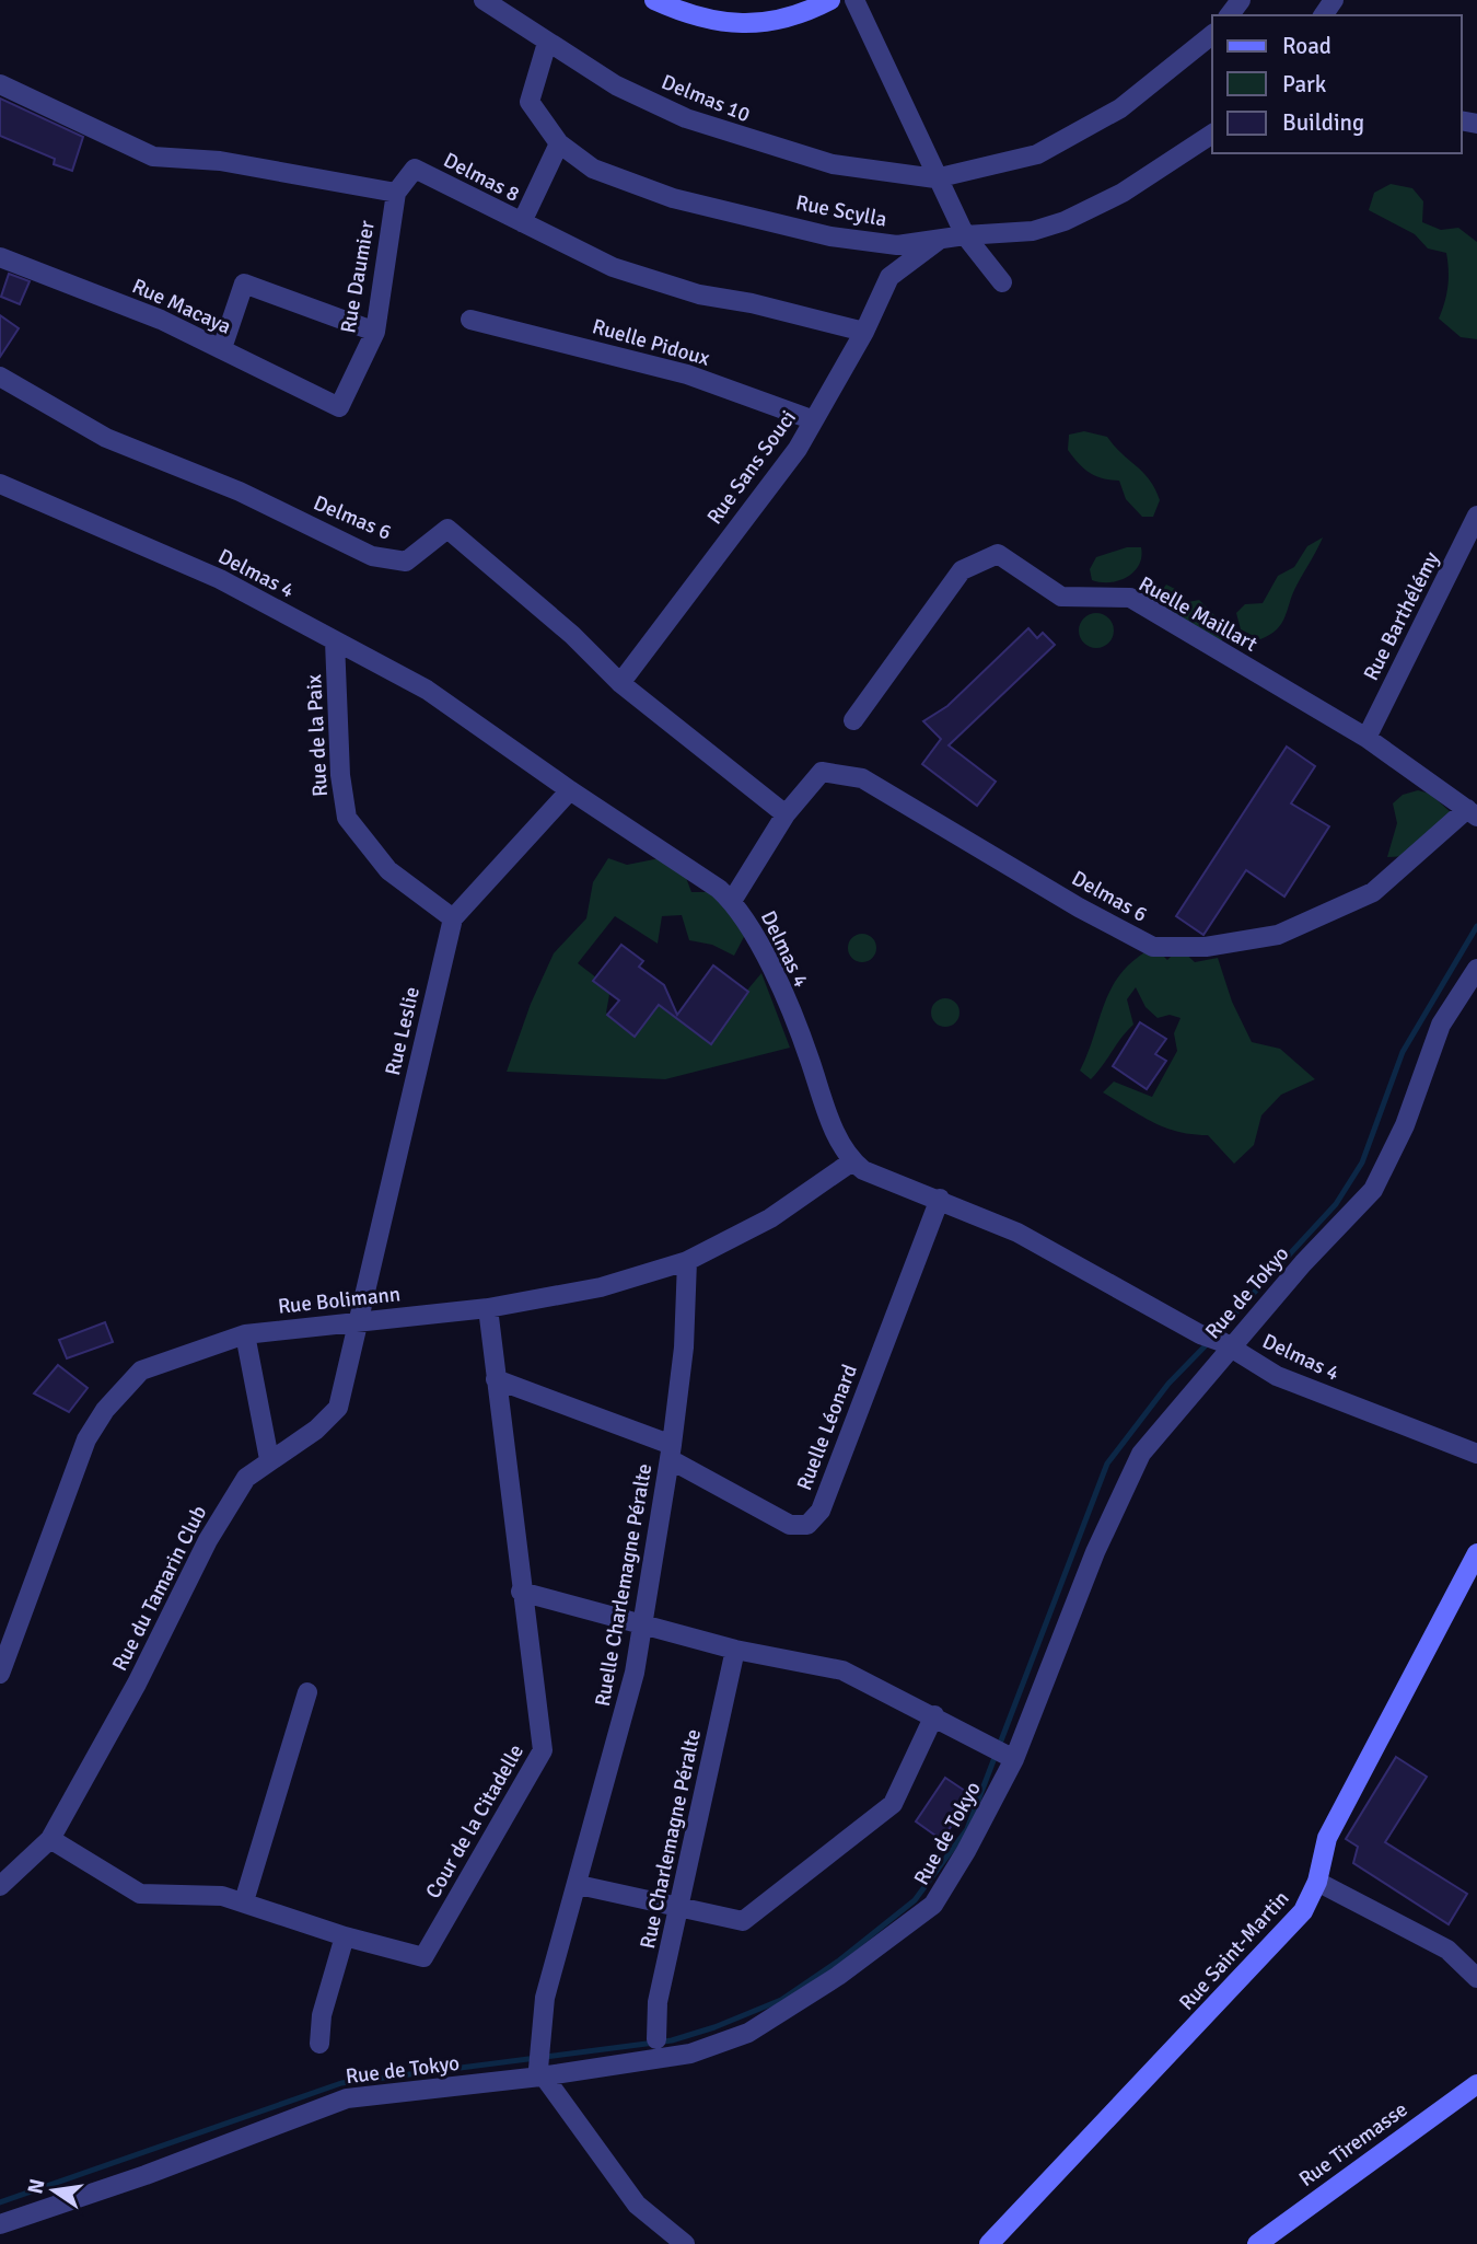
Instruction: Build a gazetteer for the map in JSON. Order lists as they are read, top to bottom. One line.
{"streets":{"street":["Delmas 10","Delmas 8","Rue Scylla","Rue Daumier","Rue Macaya","Ruelle Pidoux","Rue Sans Souci","Delmas 6","Delmas 4","Ruelle Maillart","Rue Barthélémy","Rue de la Paix","Rue Leslie","Rue de Tokyo","Rue Bolimann","Ruelle Léonard","Ruelle Charlemagne Péralte","Rue du Tamarin Club","Cour de la Citadelle","Rue Charlemagne Péralte","Rue Saint-Martin","Rue Tiremasse"]},"crossings":[["Delmas 10","Rue Scylla"],["Delmas 8","Rue Daumier"],["Delmas 8","Rue Sans Souci"],["Rue Scylla","Rue Sans Souci"],["Rue Daumier","Rue Macaya"],["Ruelle Pidoux","Rue Sans Souci"],["Rue Sans Souci","Delmas 6"],["Delmas 6","Delmas 4"],["Delmas 6","Ruelle Maillart"],["Delmas 4","Rue de la Paix"],["Delmas 4","Rue Leslie"],["Delmas 4","Rue de Tokyo"],["Delmas 4","Rue Bolimann"],["Delmas 4","Ruelle Léonard"],["Ruelle Maillart","Rue Barthélémy"],["Rue de la Paix","Rue Leslie"],["Rue Leslie","Rue Bolimann"],["Rue Leslie","Rue du Tamarin Club"],["Rue de Tokyo","Ruelle Charlemagne Péralte"],["Rue Bolimann","Ruelle Charlemagne Péralte"],["Rue Bolimann","Rue du Tamarin Club"],["Rue Bolimann","Cour de la Citadelle"],["Ruelle Léonard","Ruelle Charlemagne Péralte"],["Ruelle Léonard","Cour de la Citadelle"],["Rue du Tamarin Club","Cour de la Citadelle"]],"legend":["Road","Park","Building"],"north":"left"}
